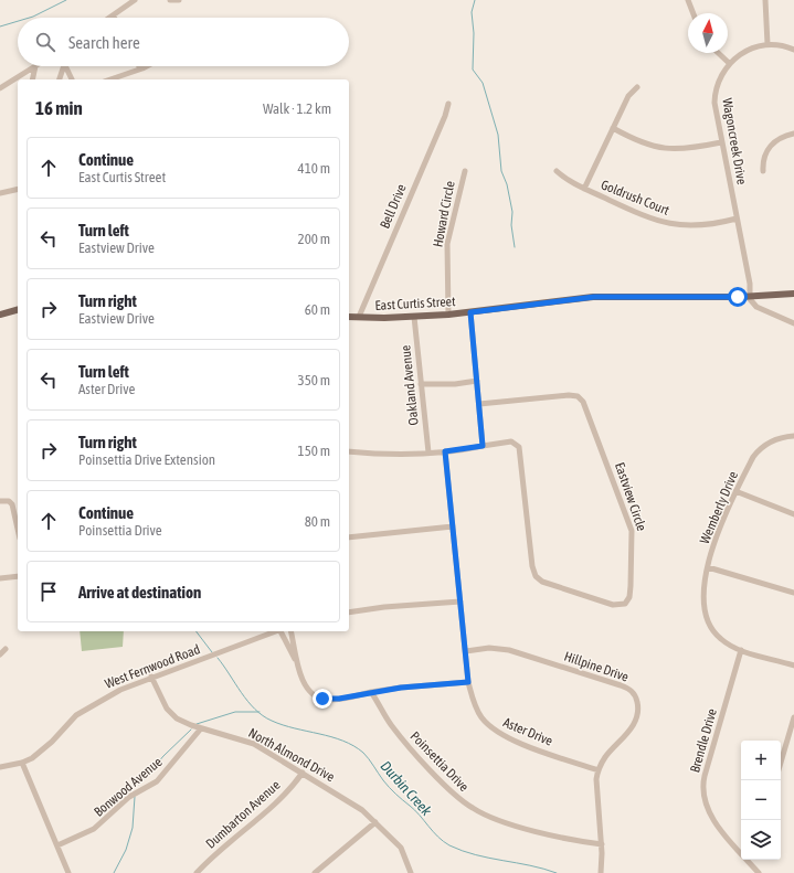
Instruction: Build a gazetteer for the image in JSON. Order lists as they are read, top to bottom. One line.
{"streets":{"main road":["East Curtis Street"],"street":["Wagoncreek Drive","Goldrush Court","Bell Drive","Howard Circle","Oakland Avenue","Eastview Circle","Wemberly Drive","West Fernwood Road","Hillpine Drive","Aster Drive","Brendle Drive","North Almond Drive","Poinsettia Drive","Bonwood Avenue","Dumbarton Avenue"]},"crossings":[["Wagoncreek Drive","Goldrush Court"],["Wagoncreek Drive","East Curtis Street"],["Bell Drive","East Curtis Street"],["Howard Circle","East Curtis Street"],["East Curtis Street","Oakland Avenue"],["Wemberly Drive","Brendle Drive"],["West Fernwood Road","North Almond Drive"],["Hillpine Drive","Aster Drive"],["Hillpine Drive","Poinsettia Drive"],["North Almond Drive","Bonwood Avenue"],["North Almond Drive","Dumbarton Avenue"]],"water":["Durbin Creek"],"north":"top","page":{"search":"Search here","heading":["16 min","Walk · 1.2 km"],"list":[["Continue","East Curtis Street","410 m"],["Turn left","Eastview Drive","200 m"],["Turn right","Eastview Drive","60 m"],["Turn left","Aster Drive","350 m"],["Turn right","Poinsettia Drive Extension","150 m"],["Continue","Poinsettia Drive","80 m"],"Arrive at destination"],"map_buttons":["+","−"]}}
